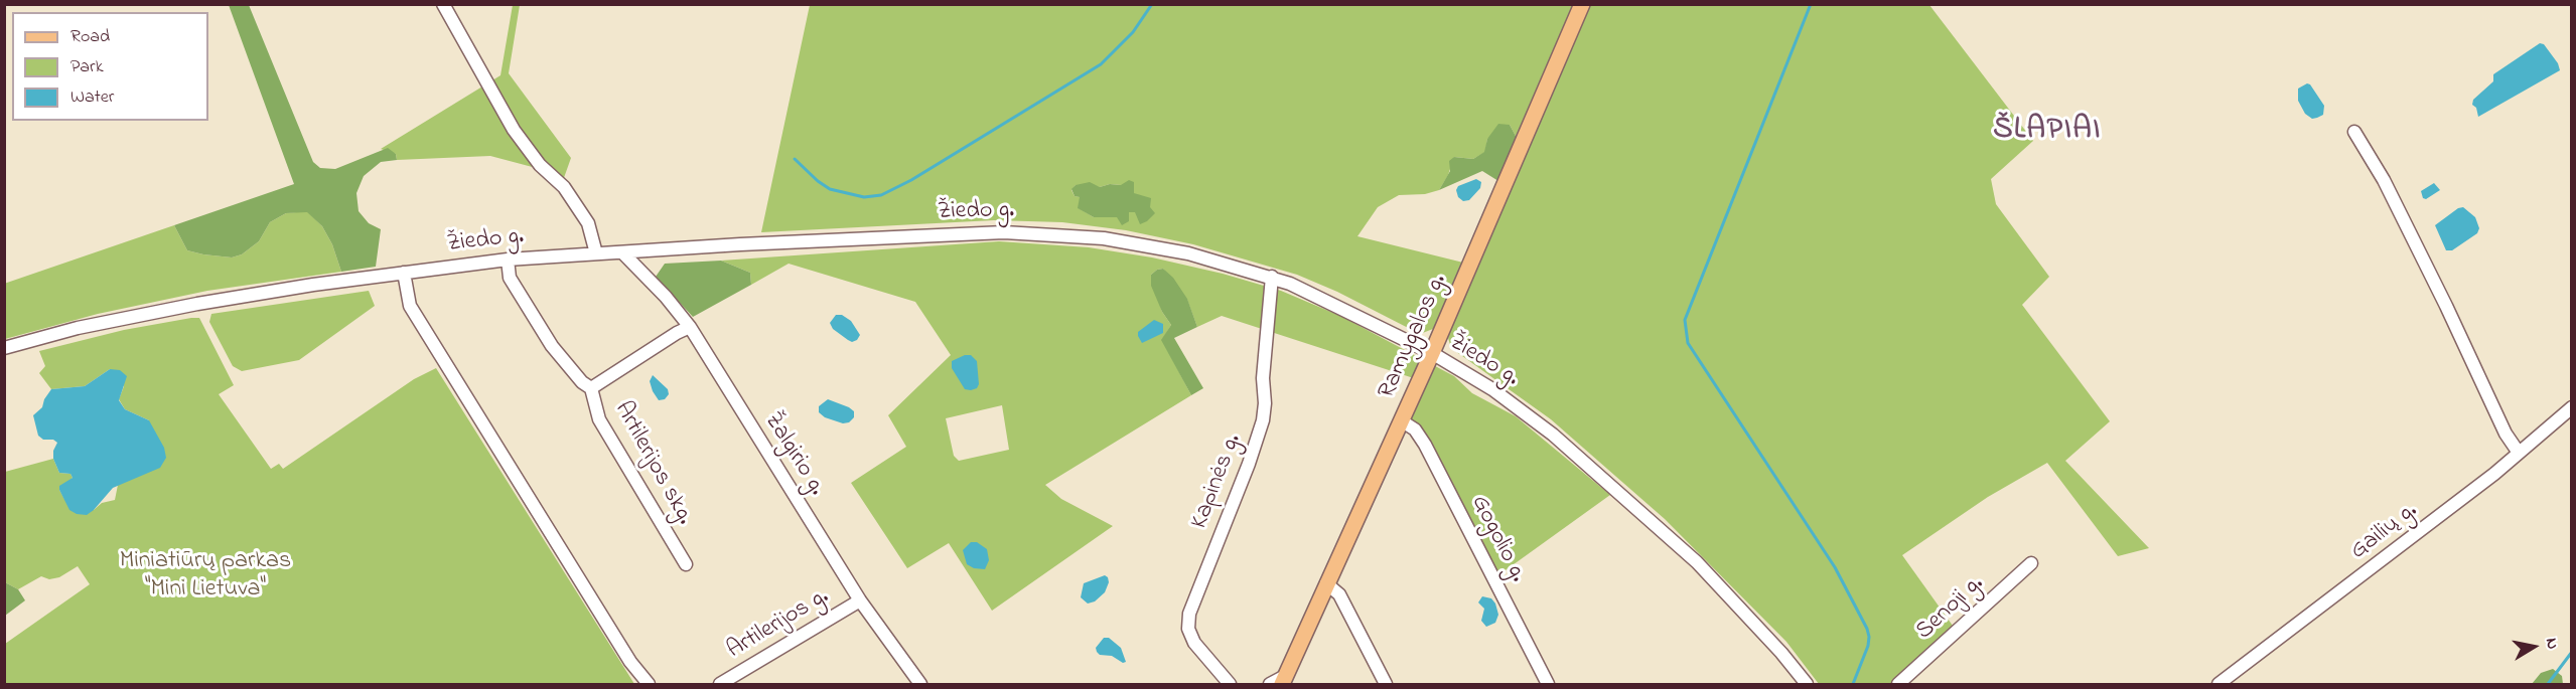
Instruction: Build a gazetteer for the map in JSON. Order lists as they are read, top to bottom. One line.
{"streets":{"main road":["Ramygalos g."],"street":["Žiedo g.","Žalgirio g.","Artilerijos skg.","Kapinės g.","Gailių g.","Gogolio g.","Senoji g.","Artilerijos g."]},"crossings":[["Žiedo g.","Ramygalos g."],["Žiedo g.","Žalgirio g."],["Žiedo g.","Kapinės g."],["Ramygalos g.","Gogolio g."],["Žalgirio g.","Artilerijos skg."],["Žalgirio g.","Artilerijos g."]],"districts":["ŠLAPIAI"],"parks":["Miniatiūrų parkas \"Mini Lietuva\""],"legend":["Road","Park","Water"],"north":"right"}
